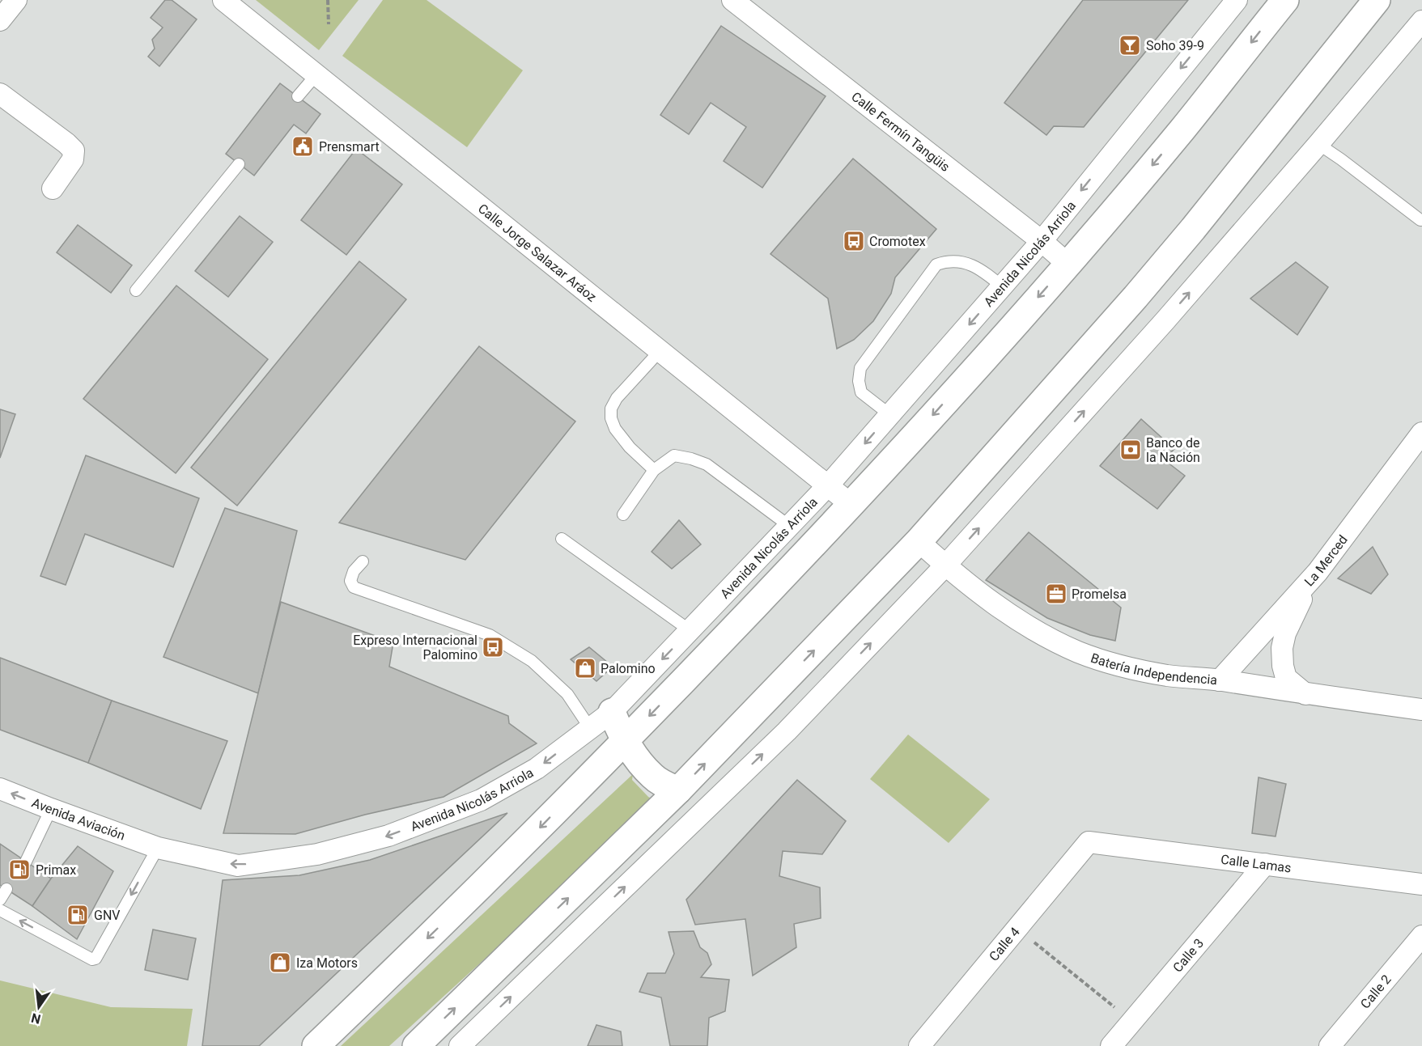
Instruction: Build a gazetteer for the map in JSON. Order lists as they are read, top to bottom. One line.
{"streets":{"street":["Calle Fermín Tangüis","Calle Jorge Salazar Aráoz","Avenida Nicolás Arriola","La Merced","Batería Independencia","Avenida Aviación","Calle Lamas","Calle 4","Calle 3","Calle 2"]},"crossings":[["Calle Fermín Tangüis","Avenida Nicolás Arriola"],["Calle Jorge Salazar Aráoz","Avenida Nicolás Arriola"],["Avenida Nicolás Arriola","Avenida Aviación"],["La Merced","Batería Independencia"],["Calle Lamas","Calle 4"],["Calle Lamas","Calle 3"]],"places":{"bar":["Soho 39-9"],"public building":["Prensmart"],"bus stop":["Cromotex","Expreso Internacional Palomino"],"bank":["Banco de la Nación"],"office":["Promelsa"],"shop":["Palomino","Iza Motors"],"fuel station":["Primax","GNV"]},"north":"bottom"}
